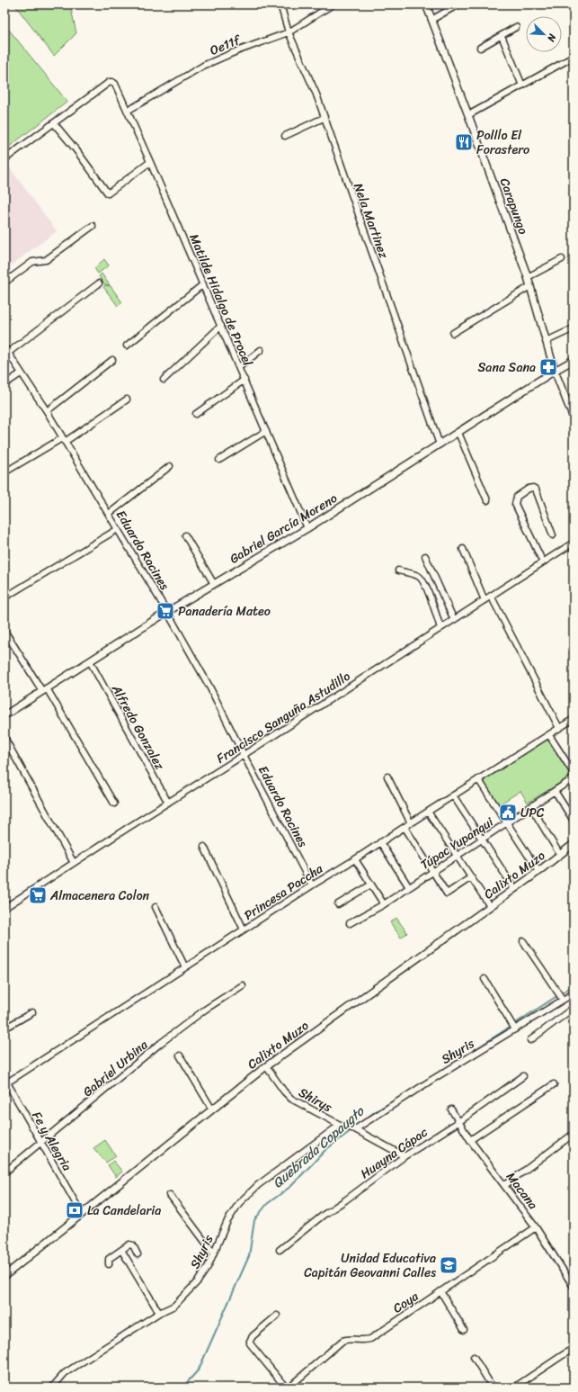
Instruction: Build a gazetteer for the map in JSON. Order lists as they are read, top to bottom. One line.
{"streets":{"street":["Oe11f","Carapungo","Nela Martinez","Matilde Hidalgo de Procel","Gabriel García Moreno","Eduardo Racines","Francisco Sanguña Astudillo","Alfredo Gonzalez","Túpac Yupanqui","Calixto Muzo","Princesa Paccha","Shyris","Gabriel Urbina","Shirys","Fe y Alegria","Huayna Cápac","Macana","Coya"]},"crossings":[["Oe11f","Nela Martinez"],["Oe11f","Matilde Hidalgo de Procel"],["Carapungo","Gabriel García Moreno"],["Nela Martinez","Gabriel García Moreno"],["Matilde Hidalgo de Procel","Gabriel García Moreno"],["Gabriel García Moreno","Eduardo Racines"],["Gabriel García Moreno","Alfredo Gonzalez"],["Eduardo Racines","Francisco Sanguña Astudillo"],["Eduardo Racines","Princesa Paccha"],["Francisco Sanguña Astudillo","Alfredo Gonzalez"],["Calixto Muzo","Shirys"],["Calixto Muzo","Fe y Alegria"],["Princesa Paccha","Fe y Alegria"],["Shyris","Shirys"],["Gabriel Urbina","Fe y Alegria"],["Shirys","Huayna Cápac"],["Huayna Cápac","Macana"],["Macana","Coya"]],"water":["Quebrada Copaugto"],"places":{"restaurant":["Polllo El Forastero"],"pharmacy":["Sana Sana"],"supermarket":["Panadería Mateo","Almacenera Colon"],"public building":["UPC"],"bank":["La Candelaria"],"school or university":["Unidad Educativa Capitán Geovanni Calles"]},"north":"bottom right"}
